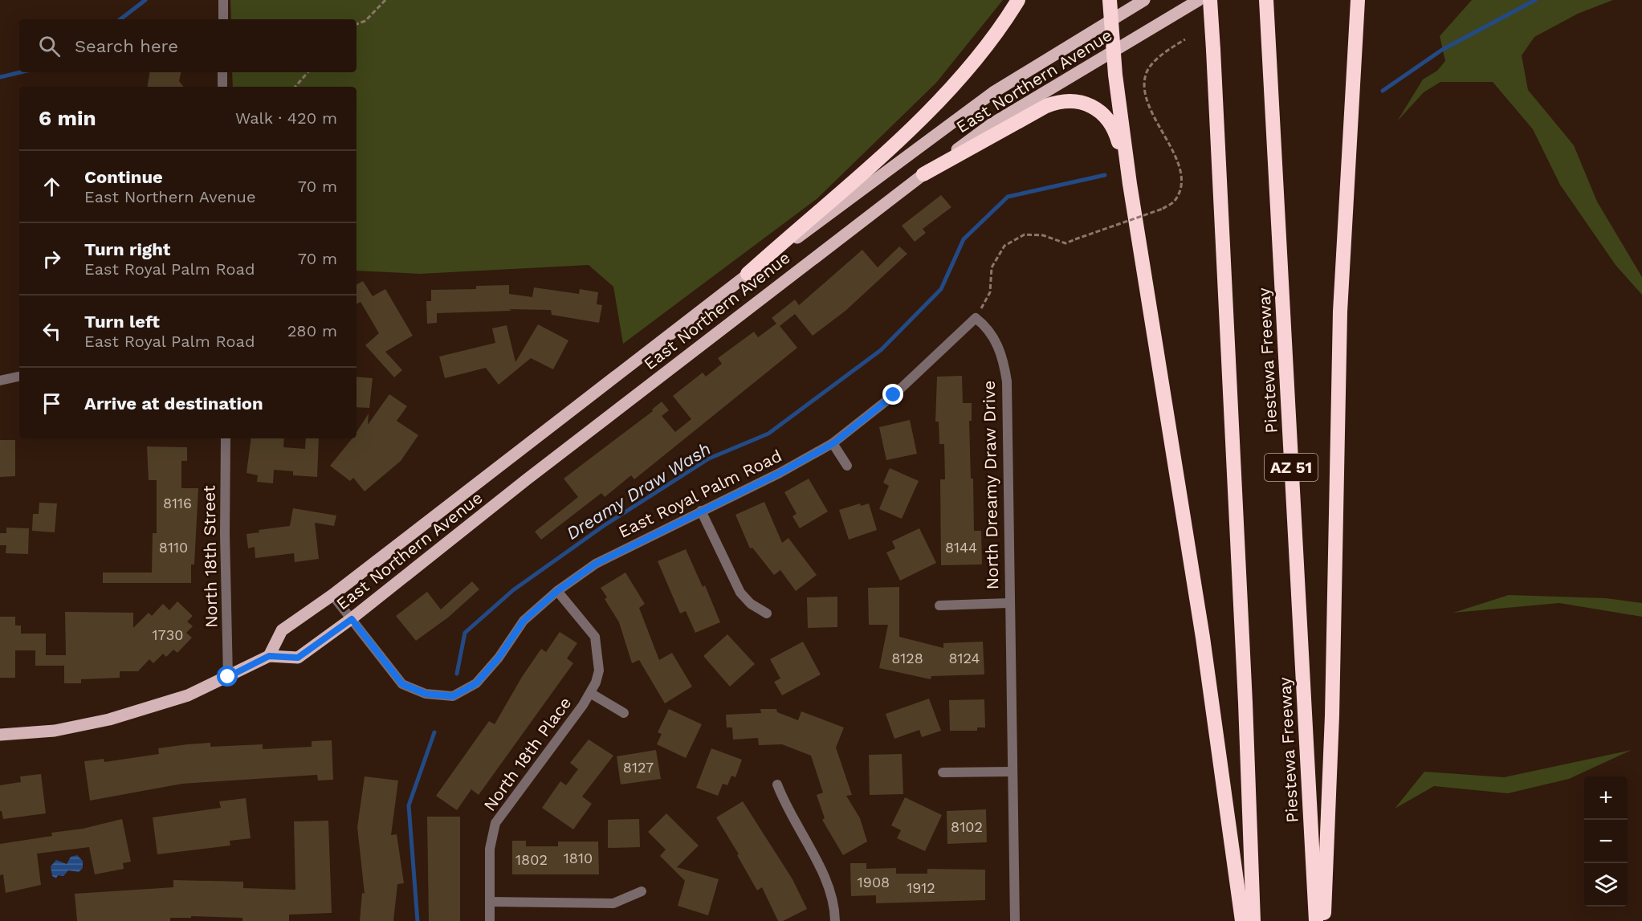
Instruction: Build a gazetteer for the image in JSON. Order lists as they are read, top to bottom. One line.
{"streets":{"highway":["Piestewa Freeway","AZ 51"],"main road":["East Northern Avenue"],"street":["North Dreamy Draw Drive","East Royal Palm Road","North 18th Street","North 18th Place"]},"crossings":[["East Northern Avenue","East Royal Palm Road"],["North Dreamy Draw Drive","East Royal Palm Road"],["East Royal Palm Road","North 18th Place"]],"water":["Dreamy Draw Wash"],"house_numbers":["8116","8110","8144","1730","8128","8124","8127","8102","1810","1802","1908","1912"],"page":{"search":"Search here","heading":["6 min","Walk · 420 m"],"list":[["Continue","East Northern Avenue","70 m"],["Turn right","East Royal Palm Road","70 m"],["Turn left","East Royal Palm Road","280 m"],"Arrive at destination"],"map_buttons":["+","−"]}}
